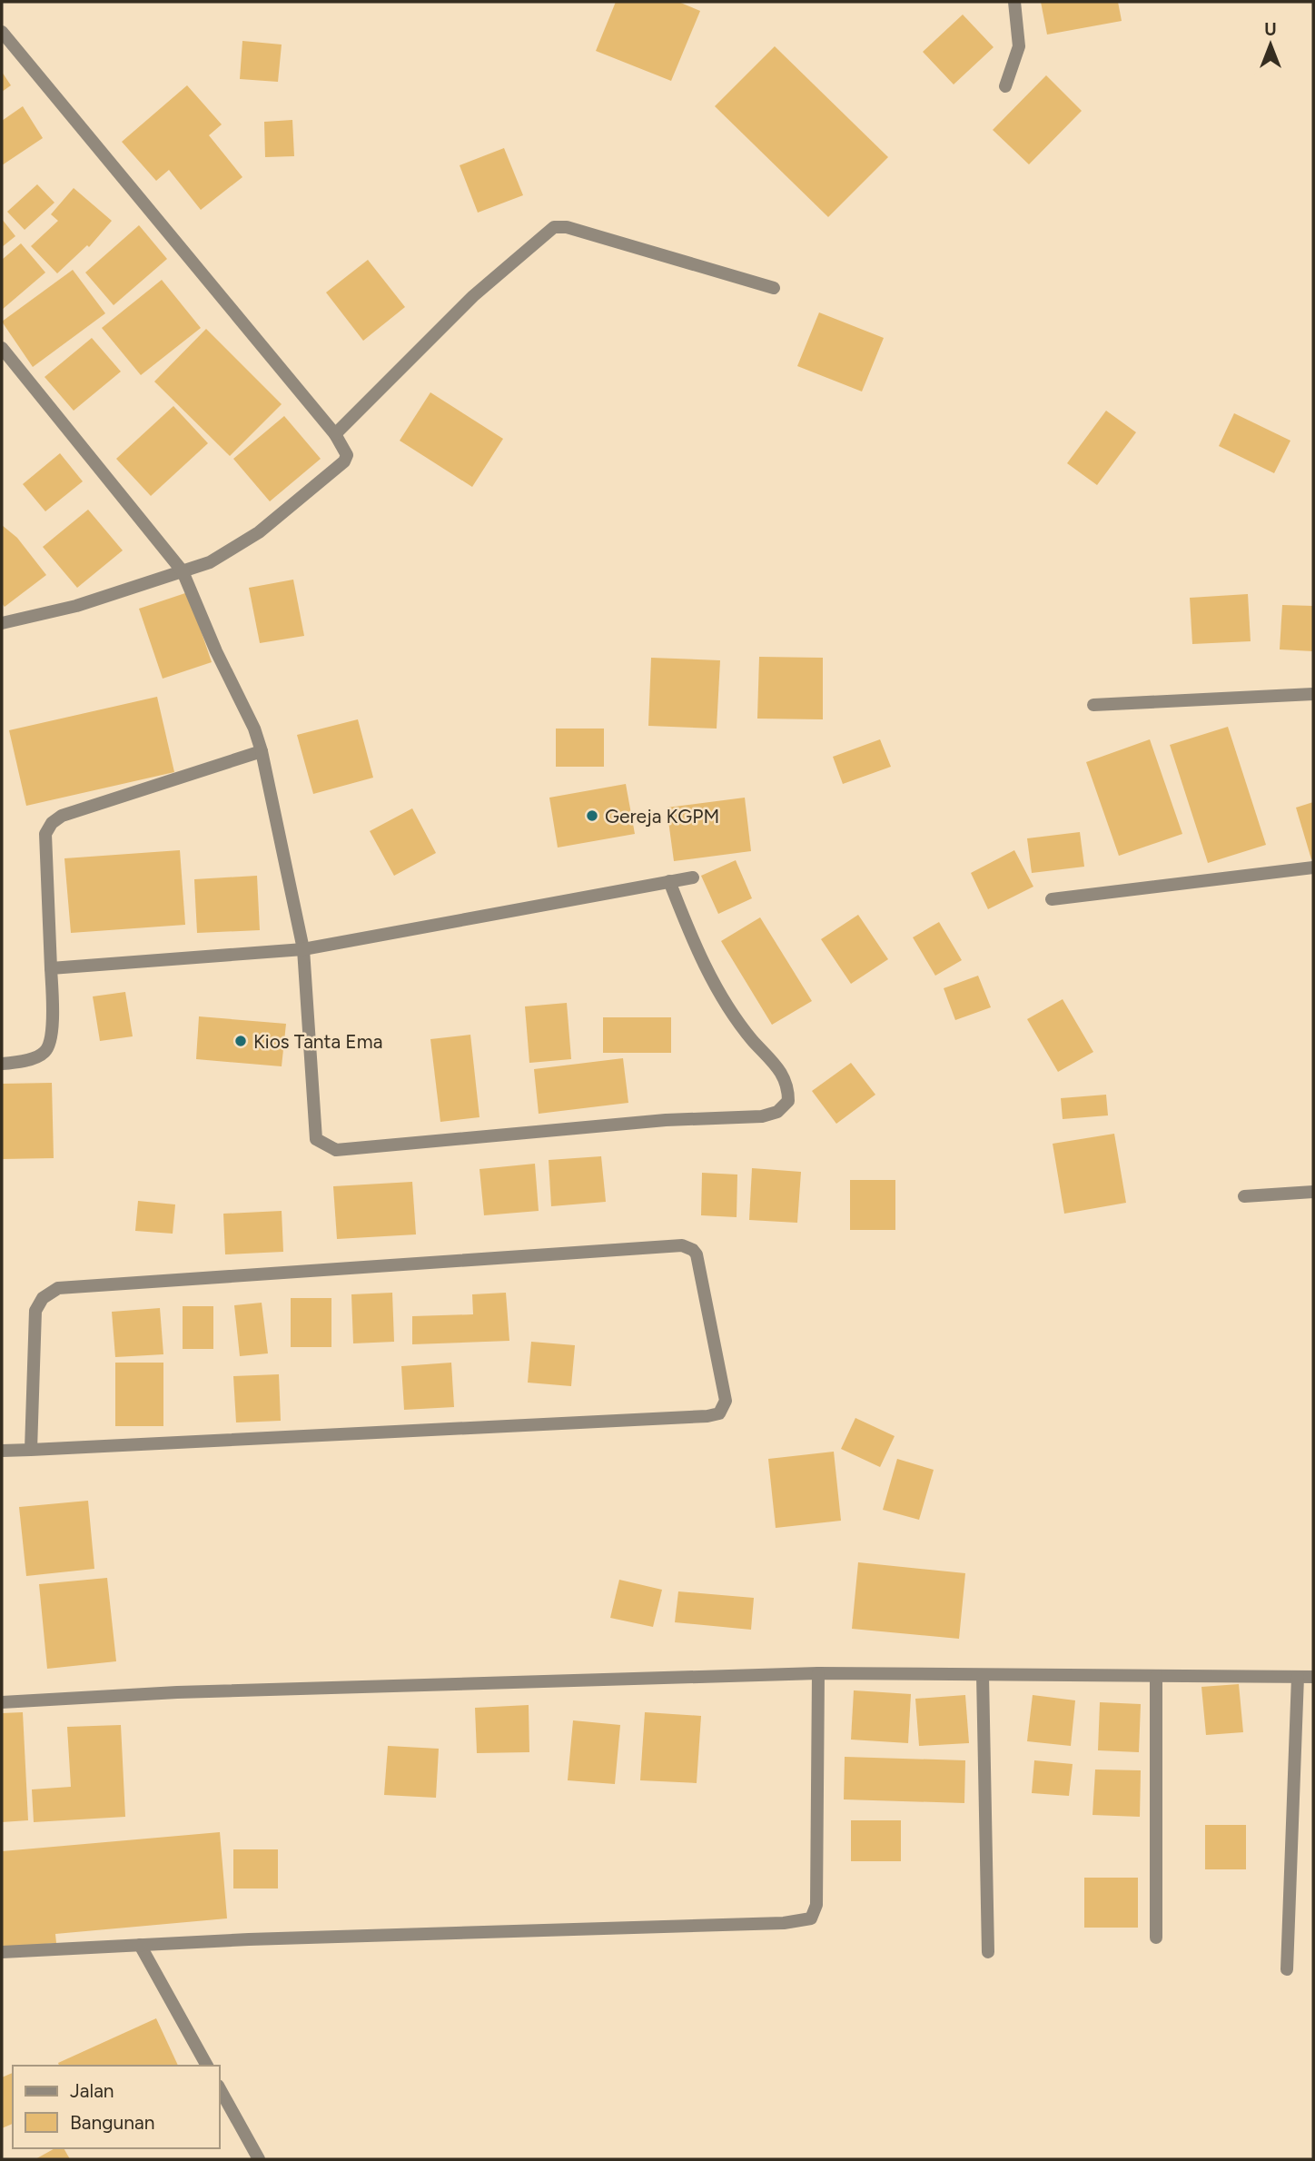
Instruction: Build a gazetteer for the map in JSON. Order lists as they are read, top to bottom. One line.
{"places":["Gereja KGPM","Kios Tanta Ema"],"legend":["Jalan","Bangunan"],"north":"top"}
